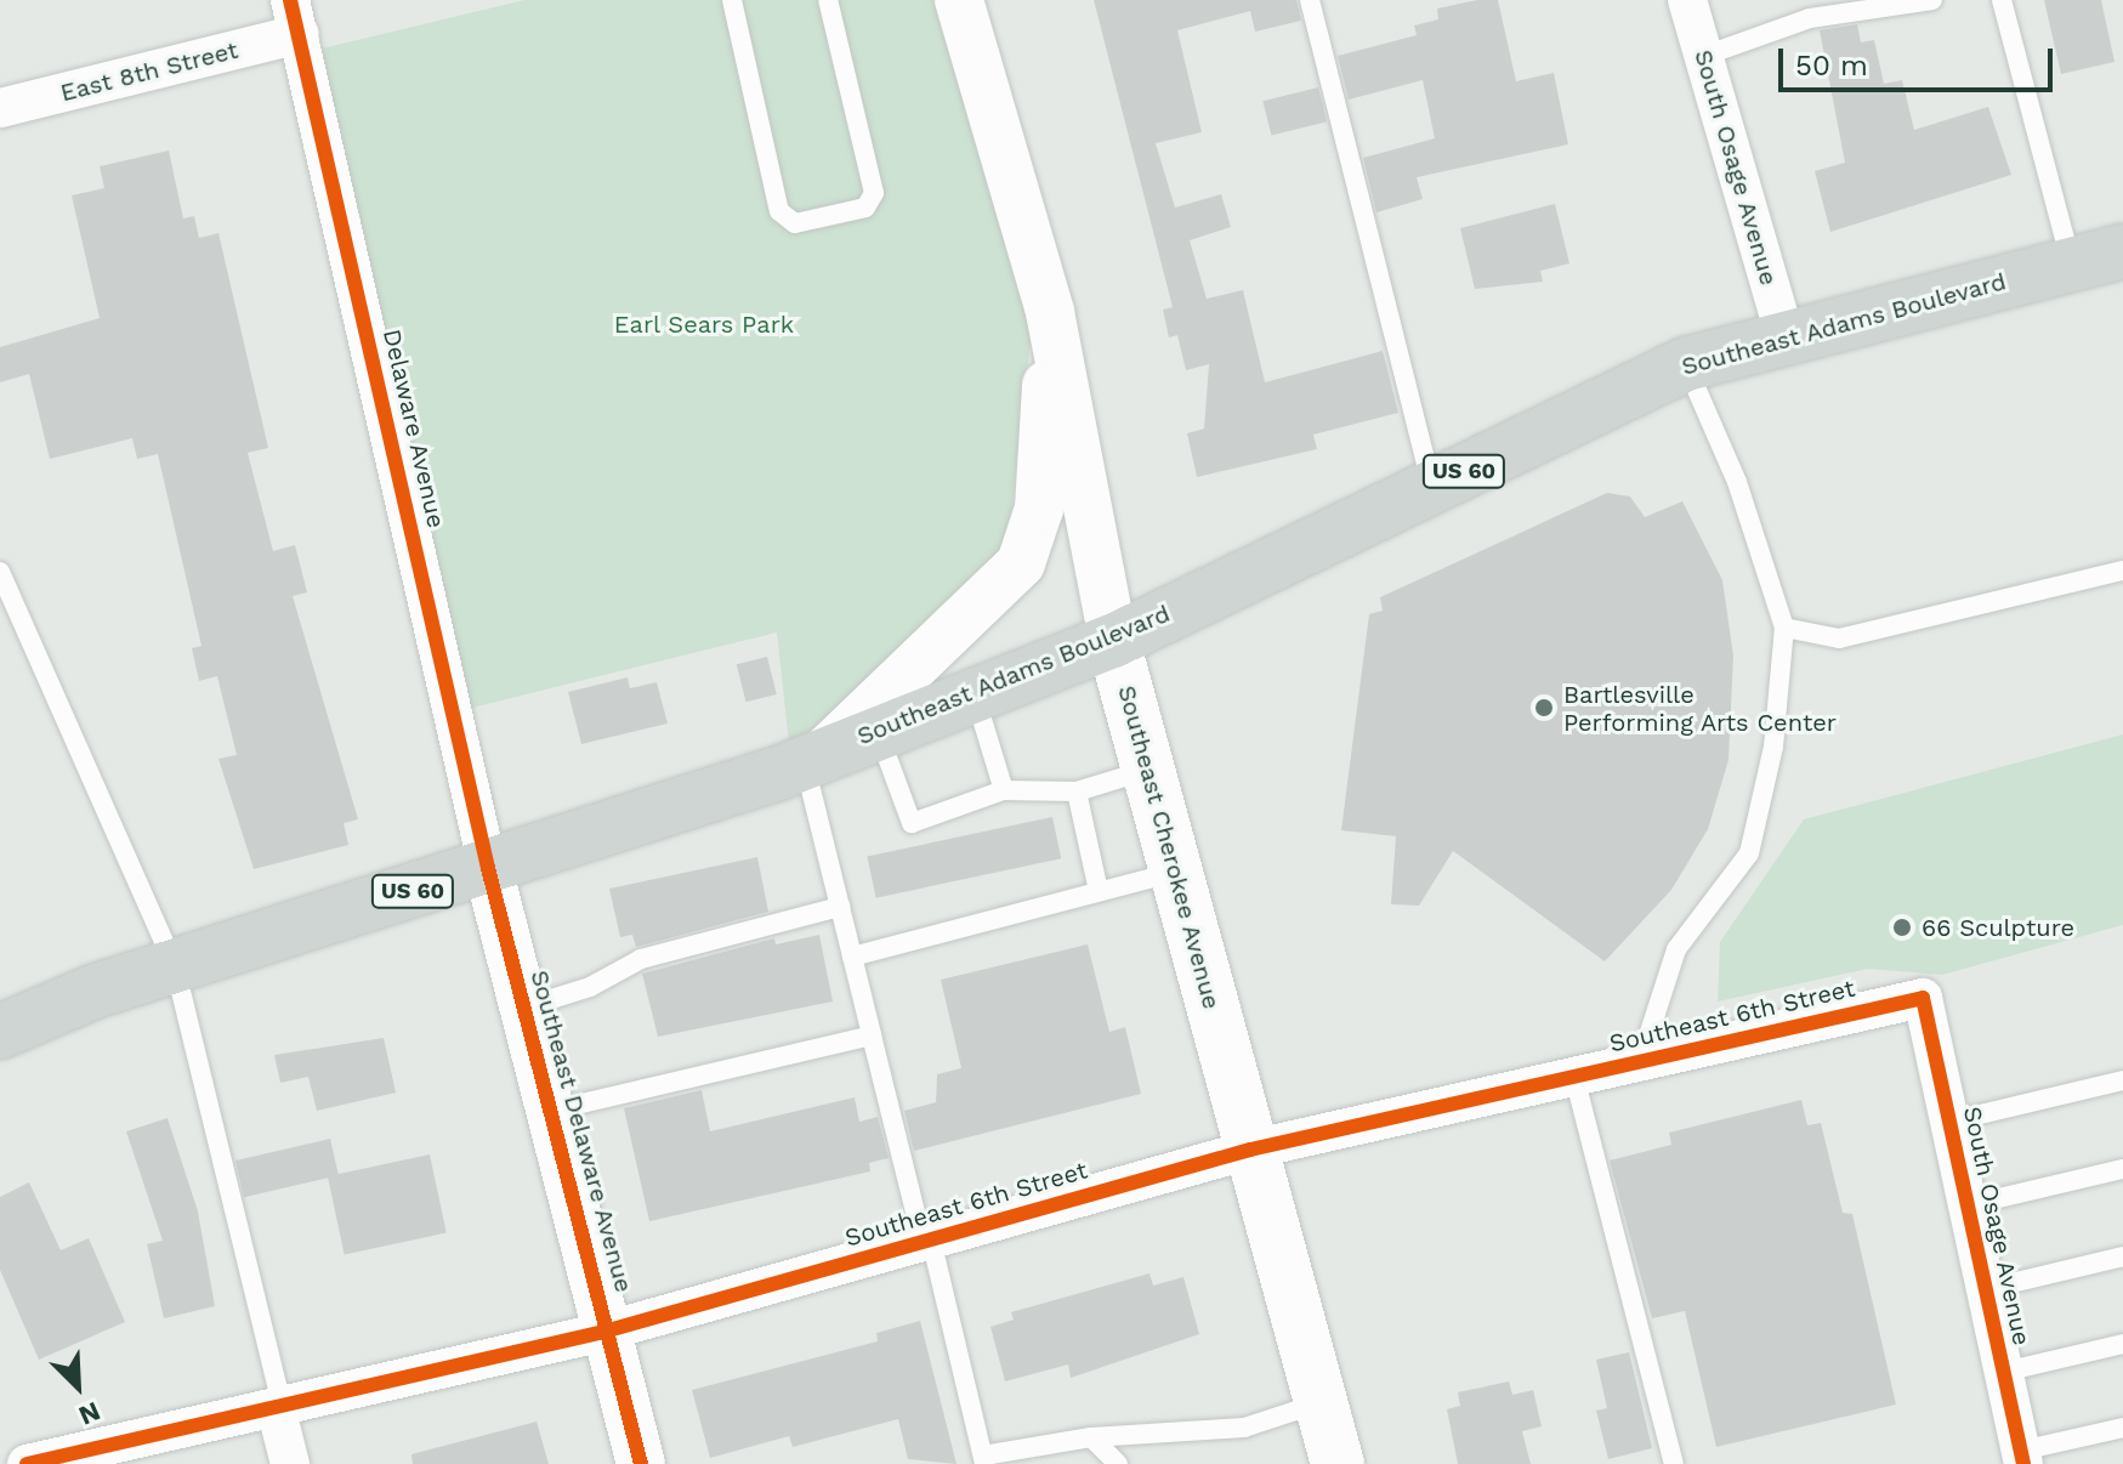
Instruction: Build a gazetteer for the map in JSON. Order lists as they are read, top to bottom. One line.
{"streets":{"main road":["Southeast Adams Boulevard","US 60","Southeast Cherokee Avenue"],"street":["East 8th Street","South Osage Avenue","Delaware Avenue","Southeast 6th Street","Southeast Delaware Avenue"]},"crossings":[["East 8th Street","Delaware Avenue"],["South Osage Avenue","Southeast Adams Boulevard"],["South Osage Avenue","Southeast 6th Street"],["Southeast Adams Boulevard","Delaware Avenue"],["Southeast Adams Boulevard","Southeast Cherokee Avenue"],["Southeast Adams Boulevard","Southeast Delaware Avenue"],["Delaware Avenue","Southeast Delaware Avenue"],["Southeast Cherokee Avenue","Southeast 6th Street"],["Southeast 6th Street","Southeast Delaware Avenue"]],"parks":["Earl Sears Park"],"places":["Bartlesville Performing Arts Center","66 Sculpture"],"scale_bar":"50 m","north":"bottom right"}
